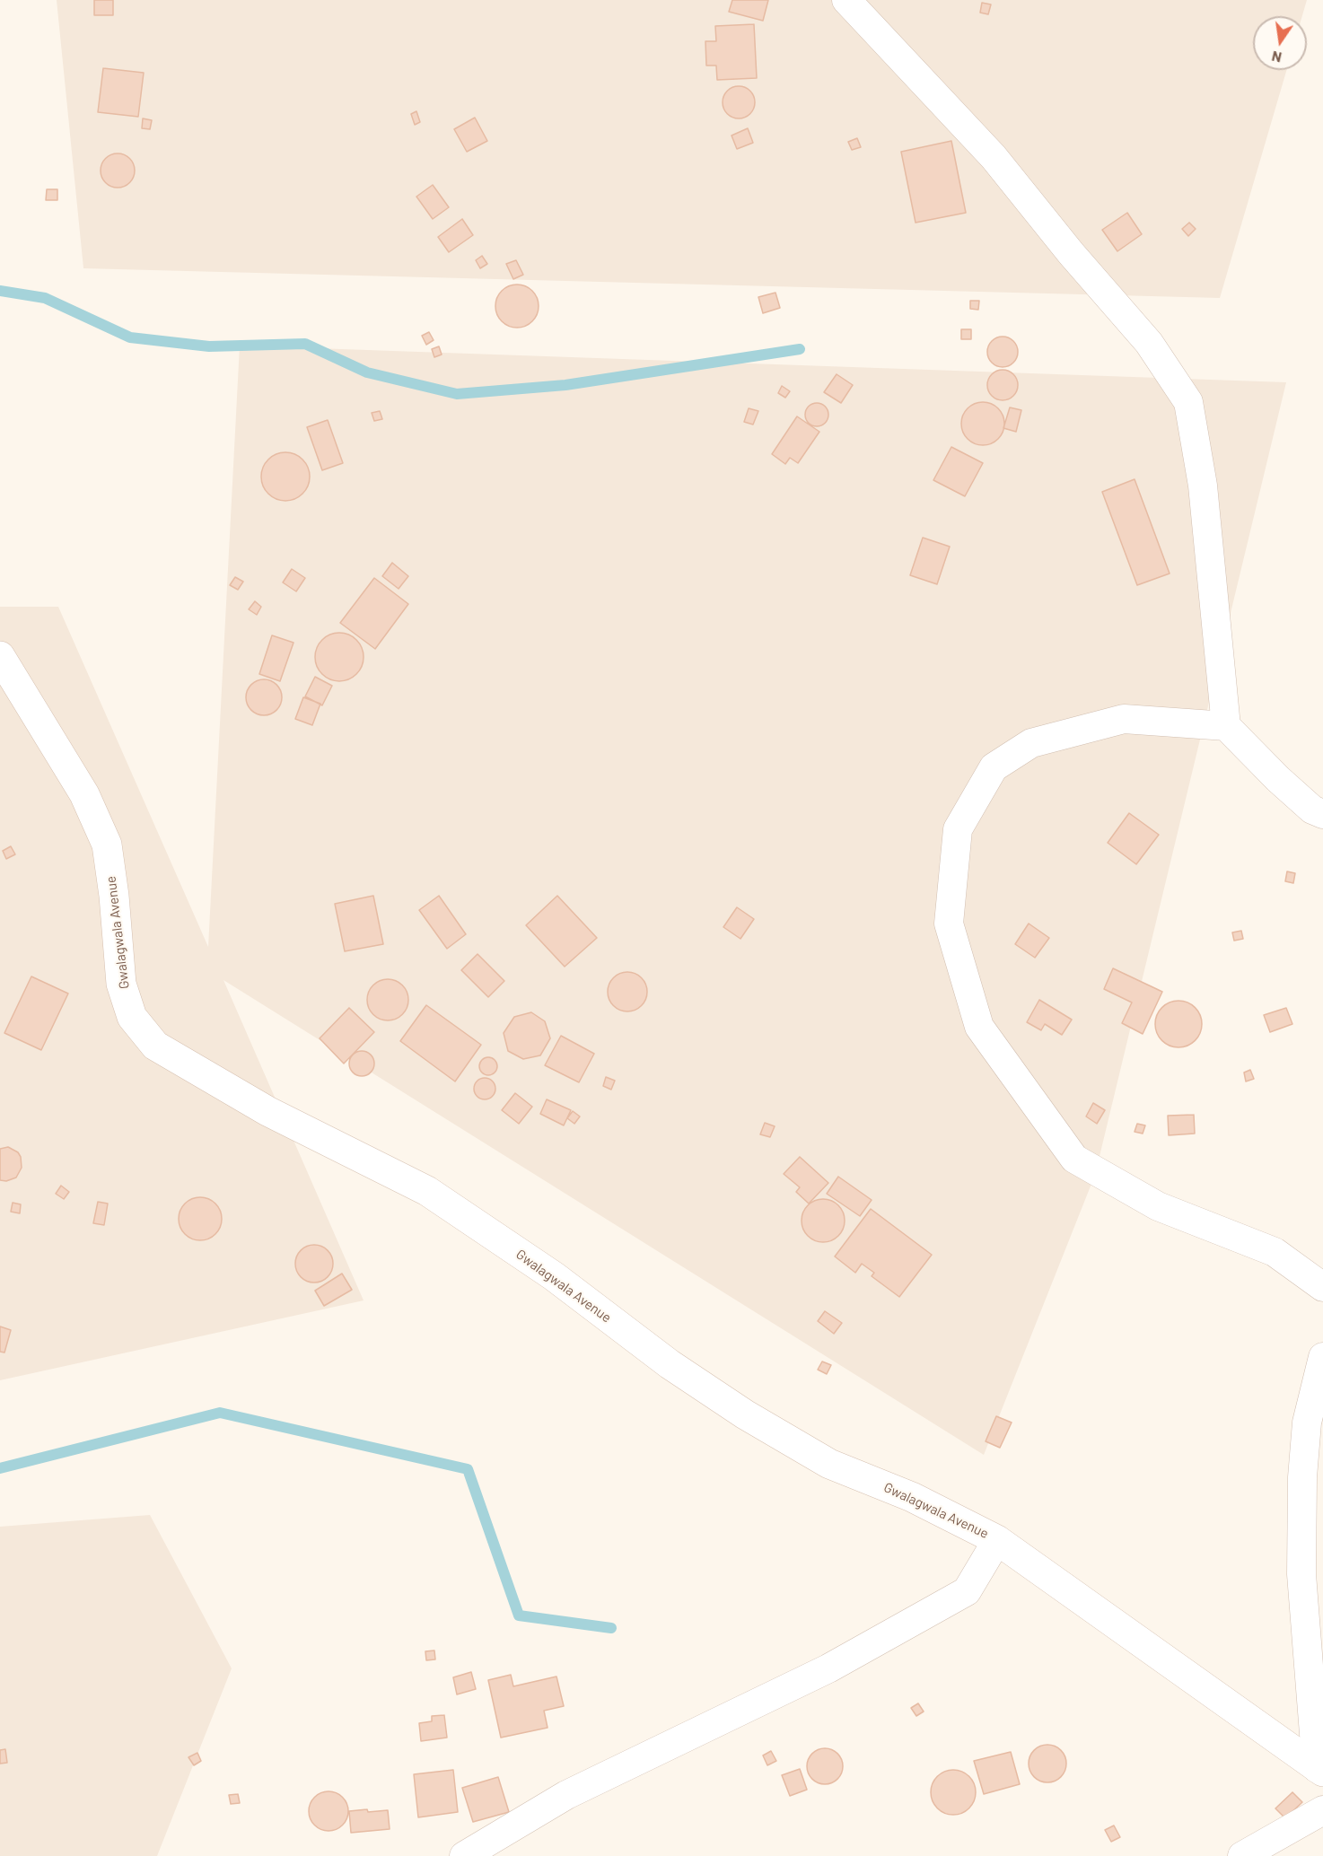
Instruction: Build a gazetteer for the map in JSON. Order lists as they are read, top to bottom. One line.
{"streets":{"street":["Gwalagwala Avenue"]},"north":"bottom"}
